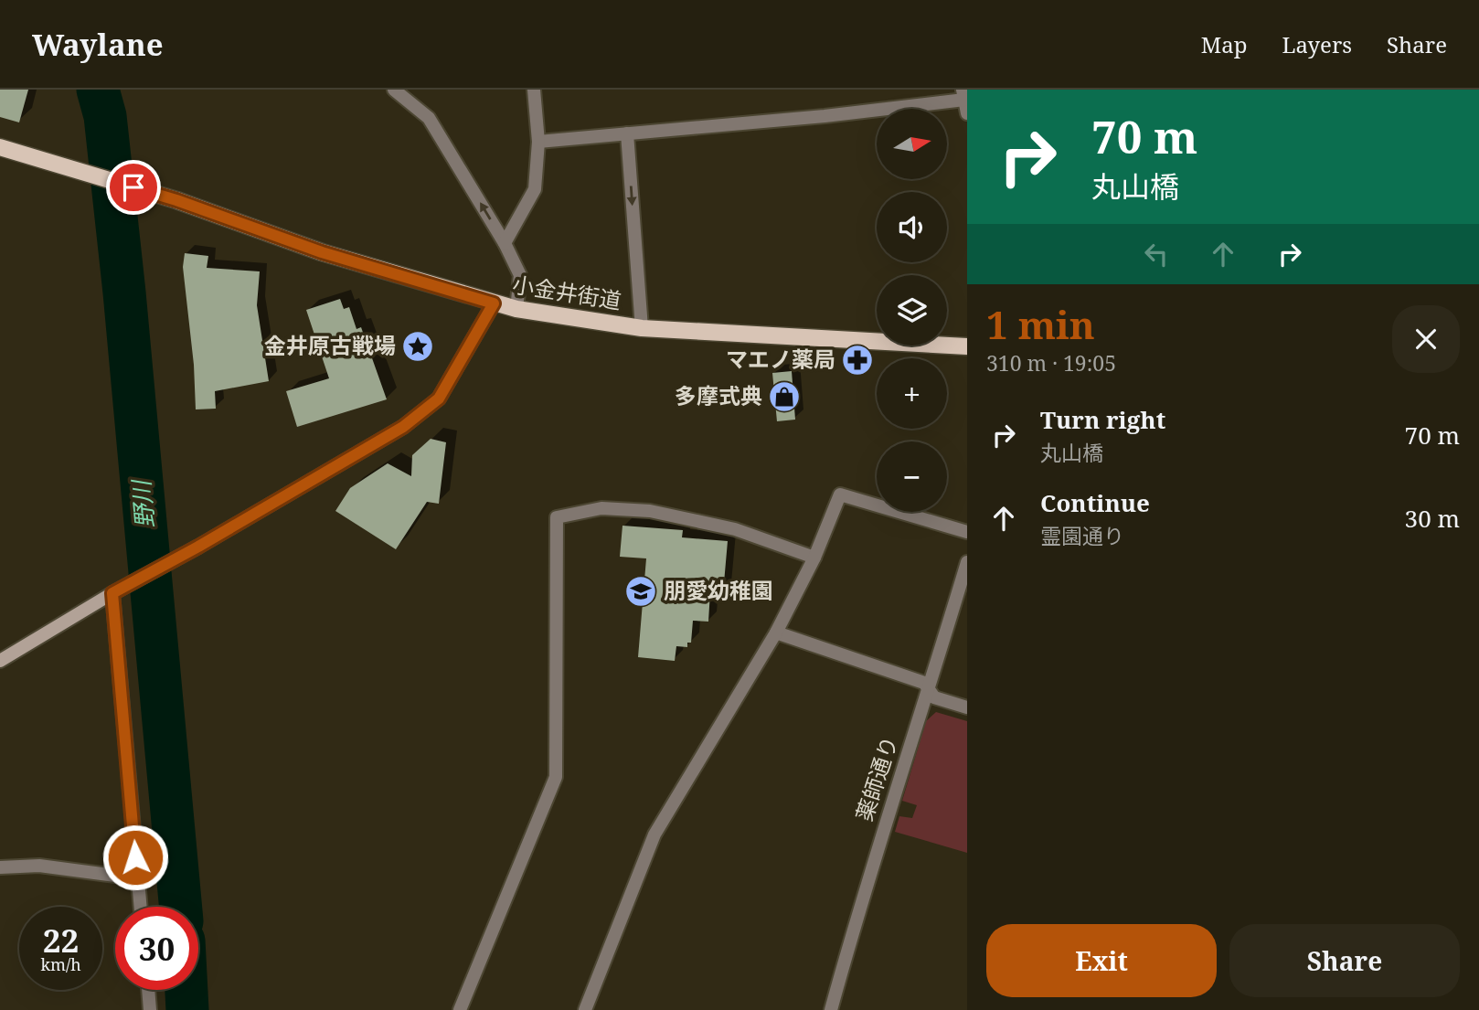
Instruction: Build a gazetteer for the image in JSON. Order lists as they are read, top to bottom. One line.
{"streets":{"main road":["小金井街道"],"street":["薬師通り"]},"water":["野川"],"places":{"place":["金井原古戦場"],"pharmacy":["マエノ薬局"],"shop":["多摩式典"],"school or university":["朋愛幼稚園"]},"north":"right","page":{"header":"Waylane","nav":["Map","Layers","Share"],"turn":["70 m","丸山橋"],"map_buttons":["+","−"],"heading":["1 min","310 m · 19:05"],"list":[{"name":"Turn right","note":"丸山橋","value":"70 m"},{"name":"Continue","note":"霊園通り","value":"30 m"}],"speed":"22 km/h","limit":"30","buttons":["Exit","Share"]}}
